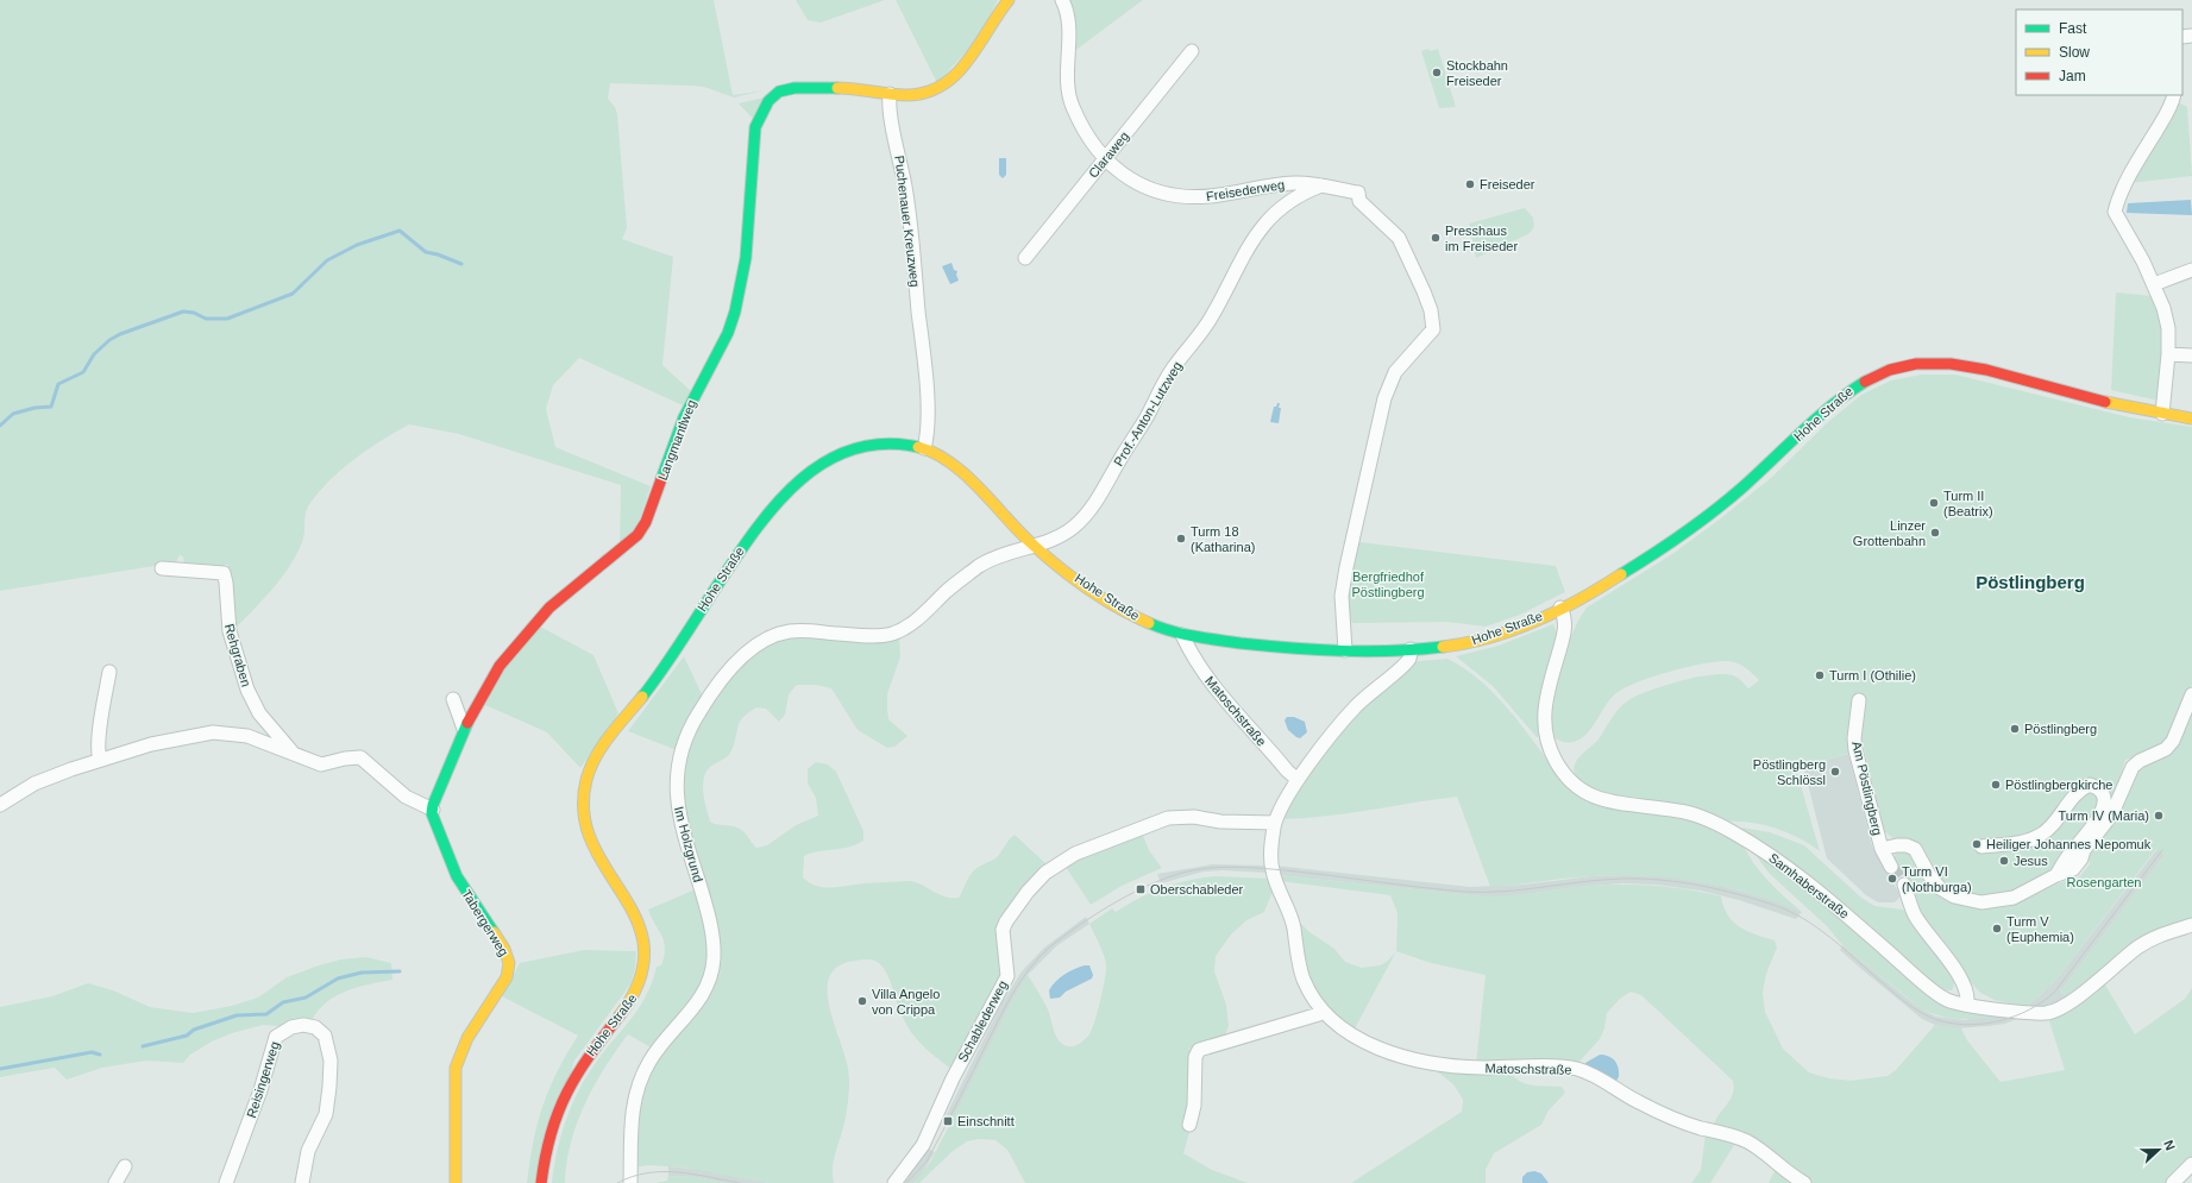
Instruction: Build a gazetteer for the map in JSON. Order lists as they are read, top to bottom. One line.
{"streets":{"main road":["Hohe Straße","Langmantlweg","Tabergerweg"],"street":["Claraweg","Freisederweg","Puchenauer Kreuzweg","Prof.-Anton-Lutzweg","Rehgraben","Matoschstraße","Am Pöstlingberg","Im Holzgrund","Samhaberstraße","Schablederweg","Reisingerweg"]},"crossings":[["Claraweg","Freisederweg"],["Freisederweg","Prof.-Anton-Lutzweg"],["Freisederweg","Hohe Straße"],["Puchenauer Kreuzweg","Hohe Straße"],["Puchenauer Kreuzweg","Langmantlweg"],["Prof.-Anton-Lutzweg","Hohe Straße"],["Prof.-Anton-Lutzweg","Im Holzgrund"],["Hohe Straße","Matoschstraße"],["Hohe Straße","Im Holzgrund"],["Hohe Straße","Samhaberstraße"],["Matoschstraße","Schablederweg"]],"districts":["Pöstlingberg"],"parks":["Bergfriedhof Pöstlingberg","Rosengarten"],"places":{"other":["Stockbahn Freiseder","Freiseder","Presshaus im Freiseder","Turm II (Beatrix)","Linzer Grottenbahn","Turm 18 (Katharina)","Turm I (Othilie)","Pöstlingberg","Pöstlingberg Schlössl","Pöstlingbergkirche","Turm IV (Maria)","Heiliger Johannes Nepomuk","Jesus","Turm VI (Nothburga)","Turm V (Euphemia)","Villa Angelo von Crippa"],"transit":["Oberschableder","Einschnitt"]},"legend":["Fast","Slow","Jam"],"north":"right"}
